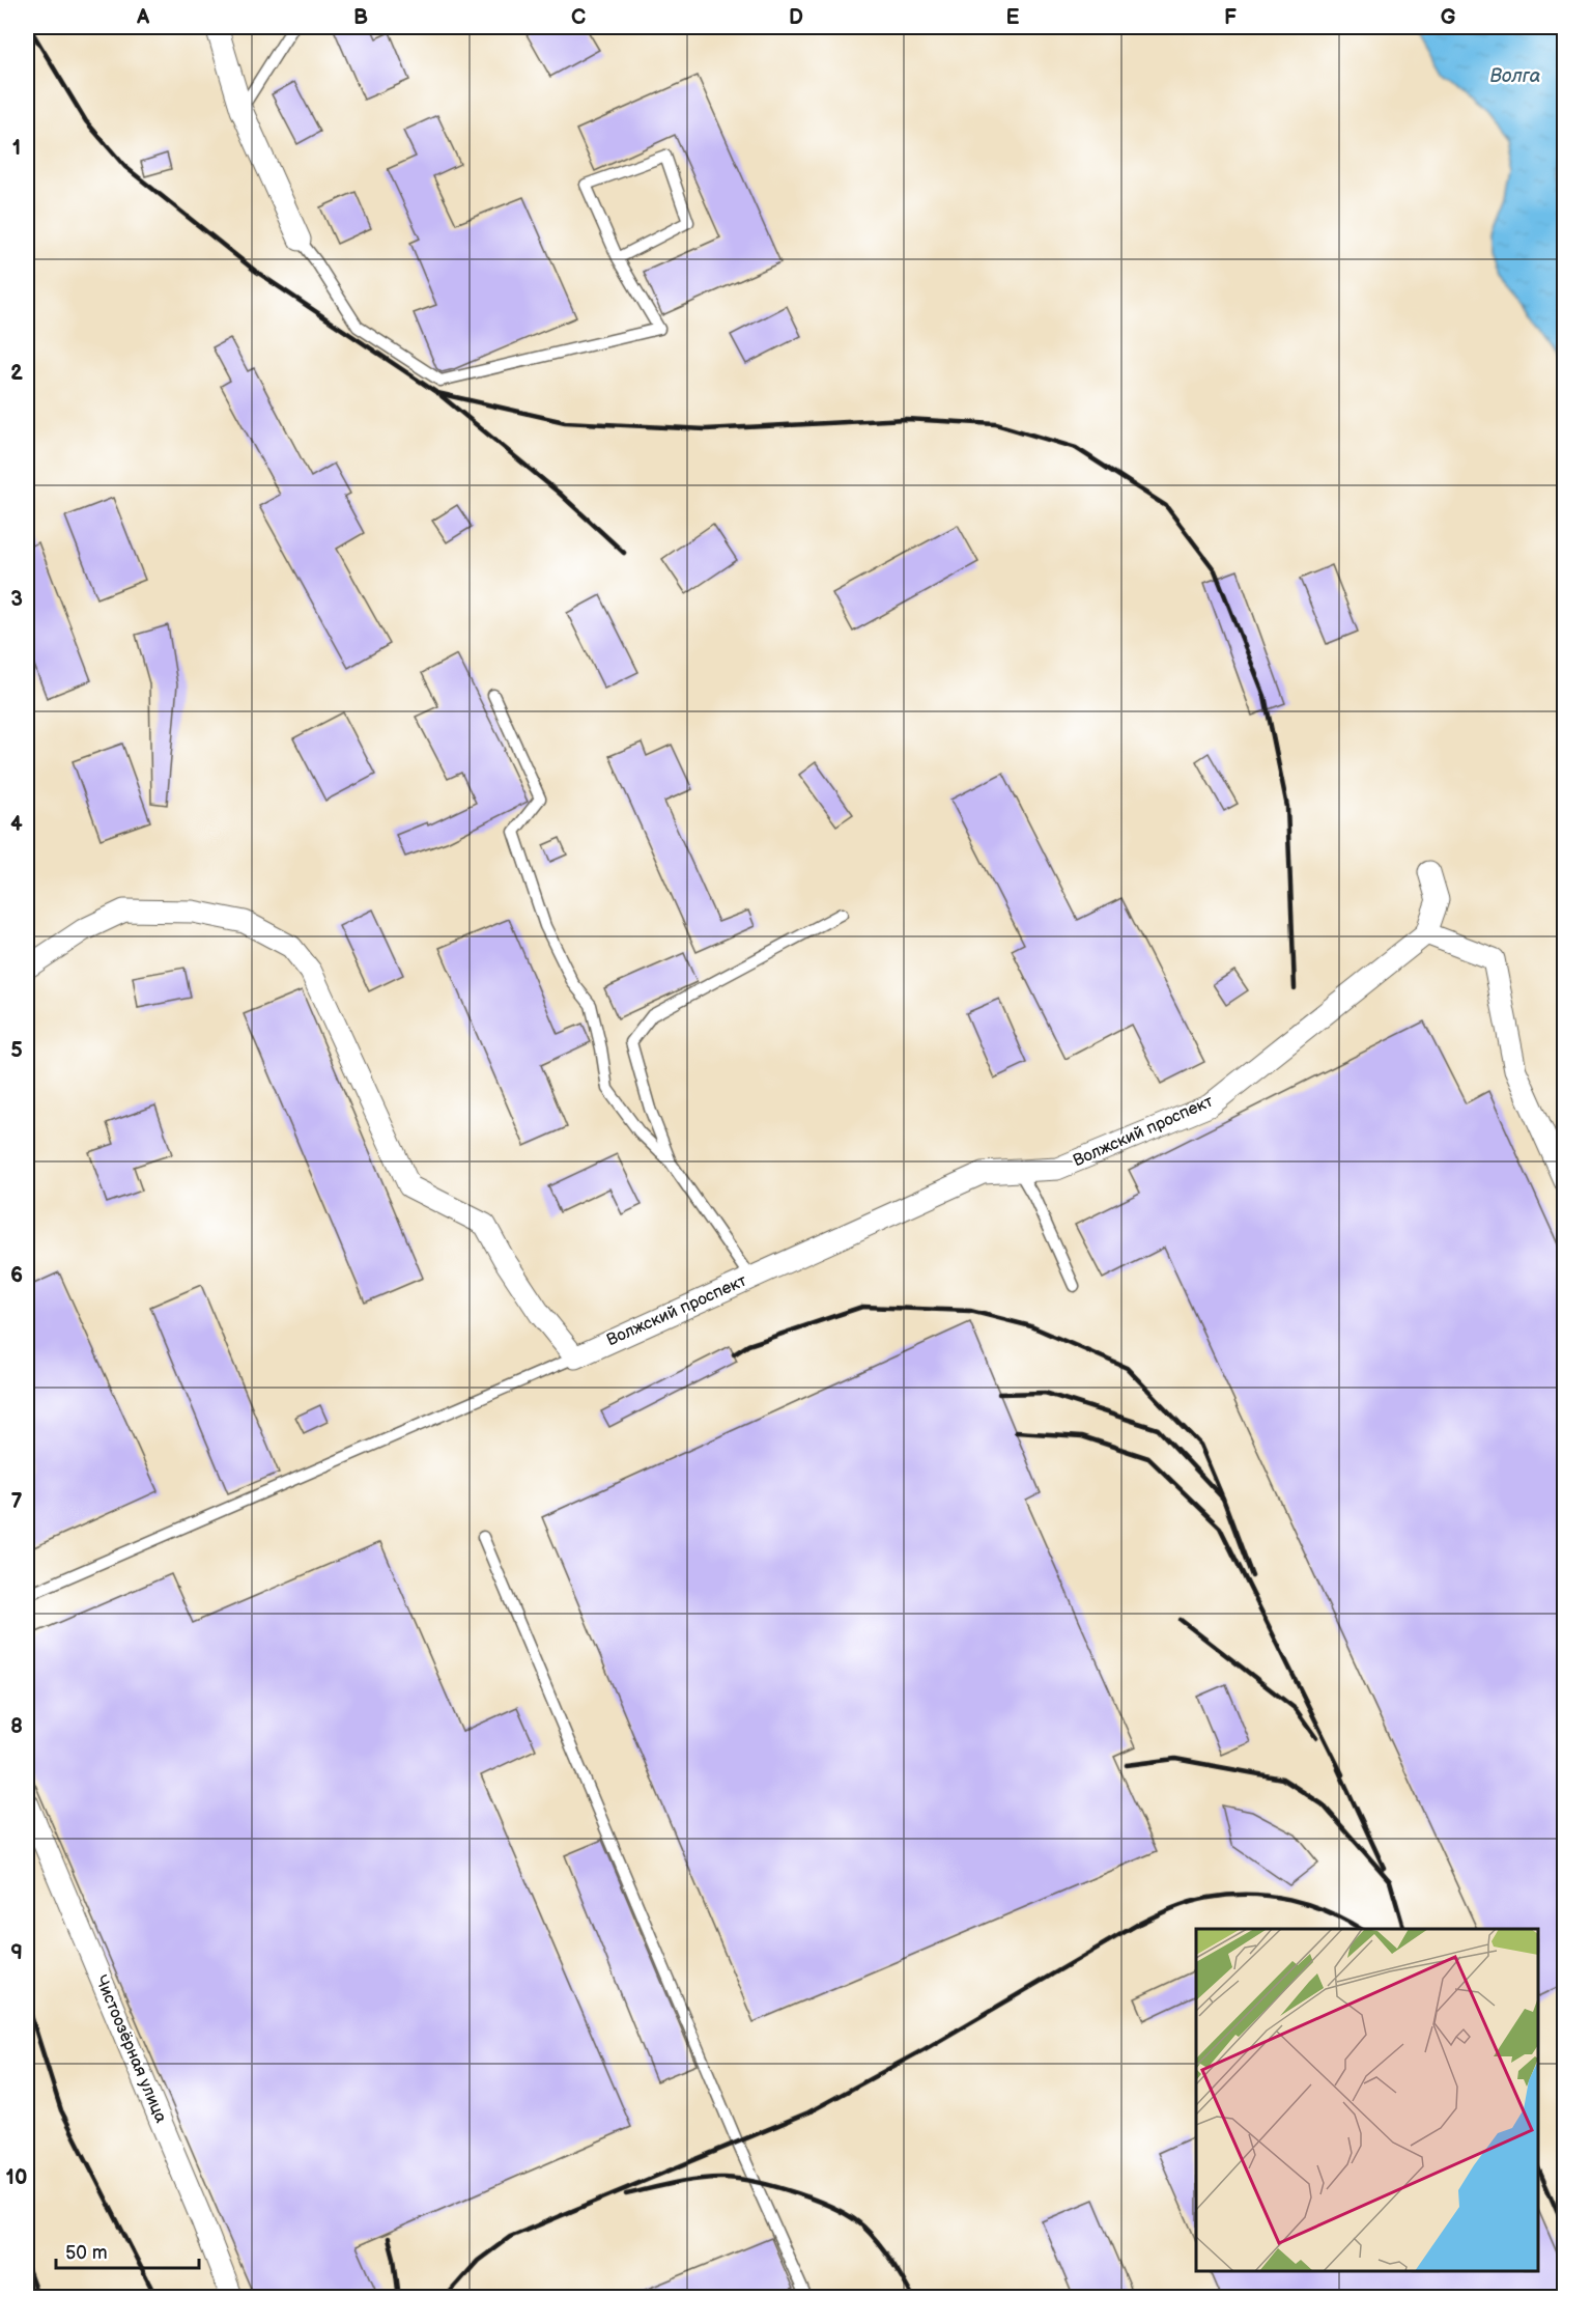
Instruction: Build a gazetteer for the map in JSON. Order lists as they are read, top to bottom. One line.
{"streets":{"street":["Волжский проспект","Чистоозёрная улица"]},"water":["Волга"],"scale_bar":"50 m","grid":{"columns":["A","B","C","D","E","F","G"],"rows":["1","2","3","4","5","6","7","8","9","10"]}}
